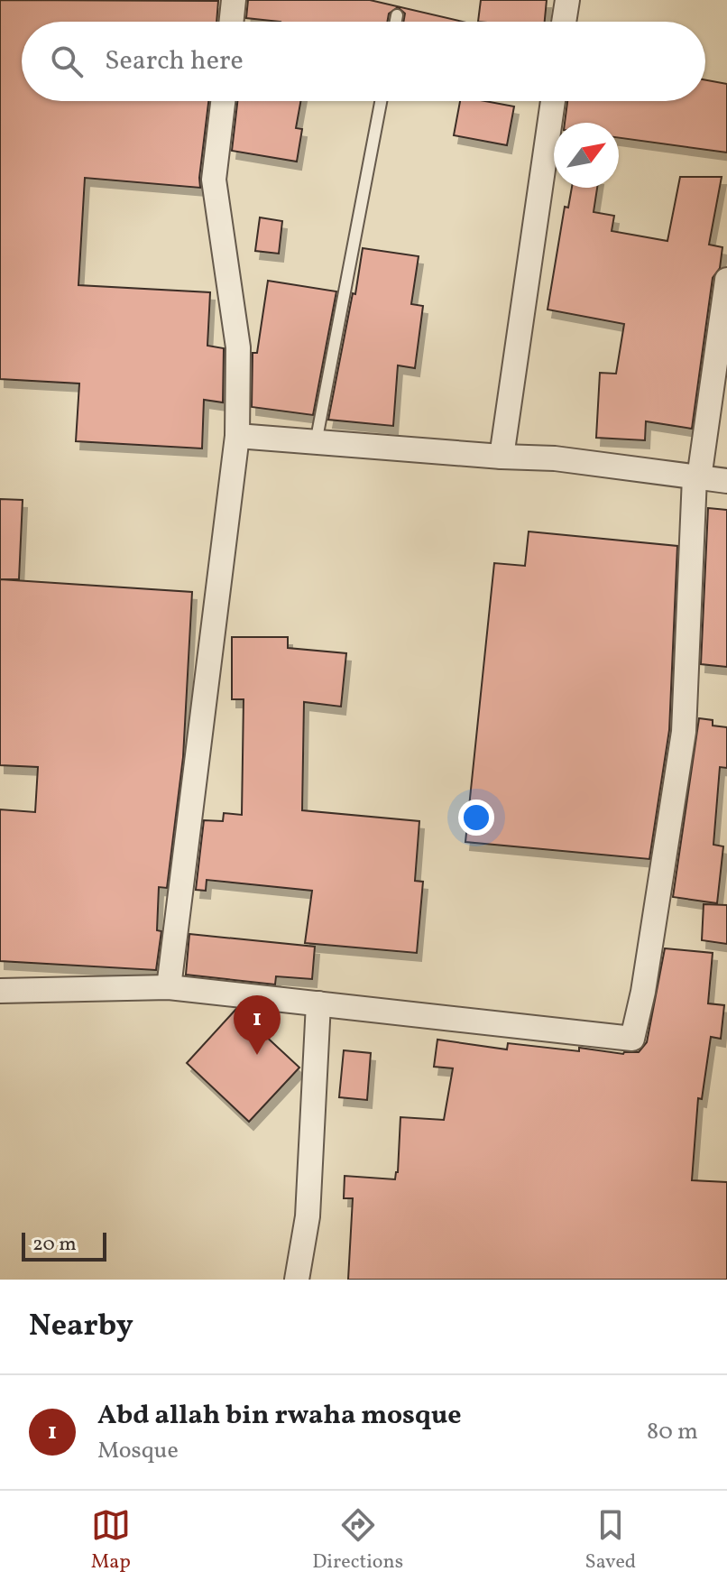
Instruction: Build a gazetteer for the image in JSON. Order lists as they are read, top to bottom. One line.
{"scale_bar":"20 m","north":"top right","page":{"search":"Search here","pins":"1","scale":"20 m","heading":"Nearby","list":[{"mark":"1","name":"Abd allah bin rwaha mosque","note":"Mosque","value":"80 m"}],"nav":["Map","Directions","Saved"]}}
